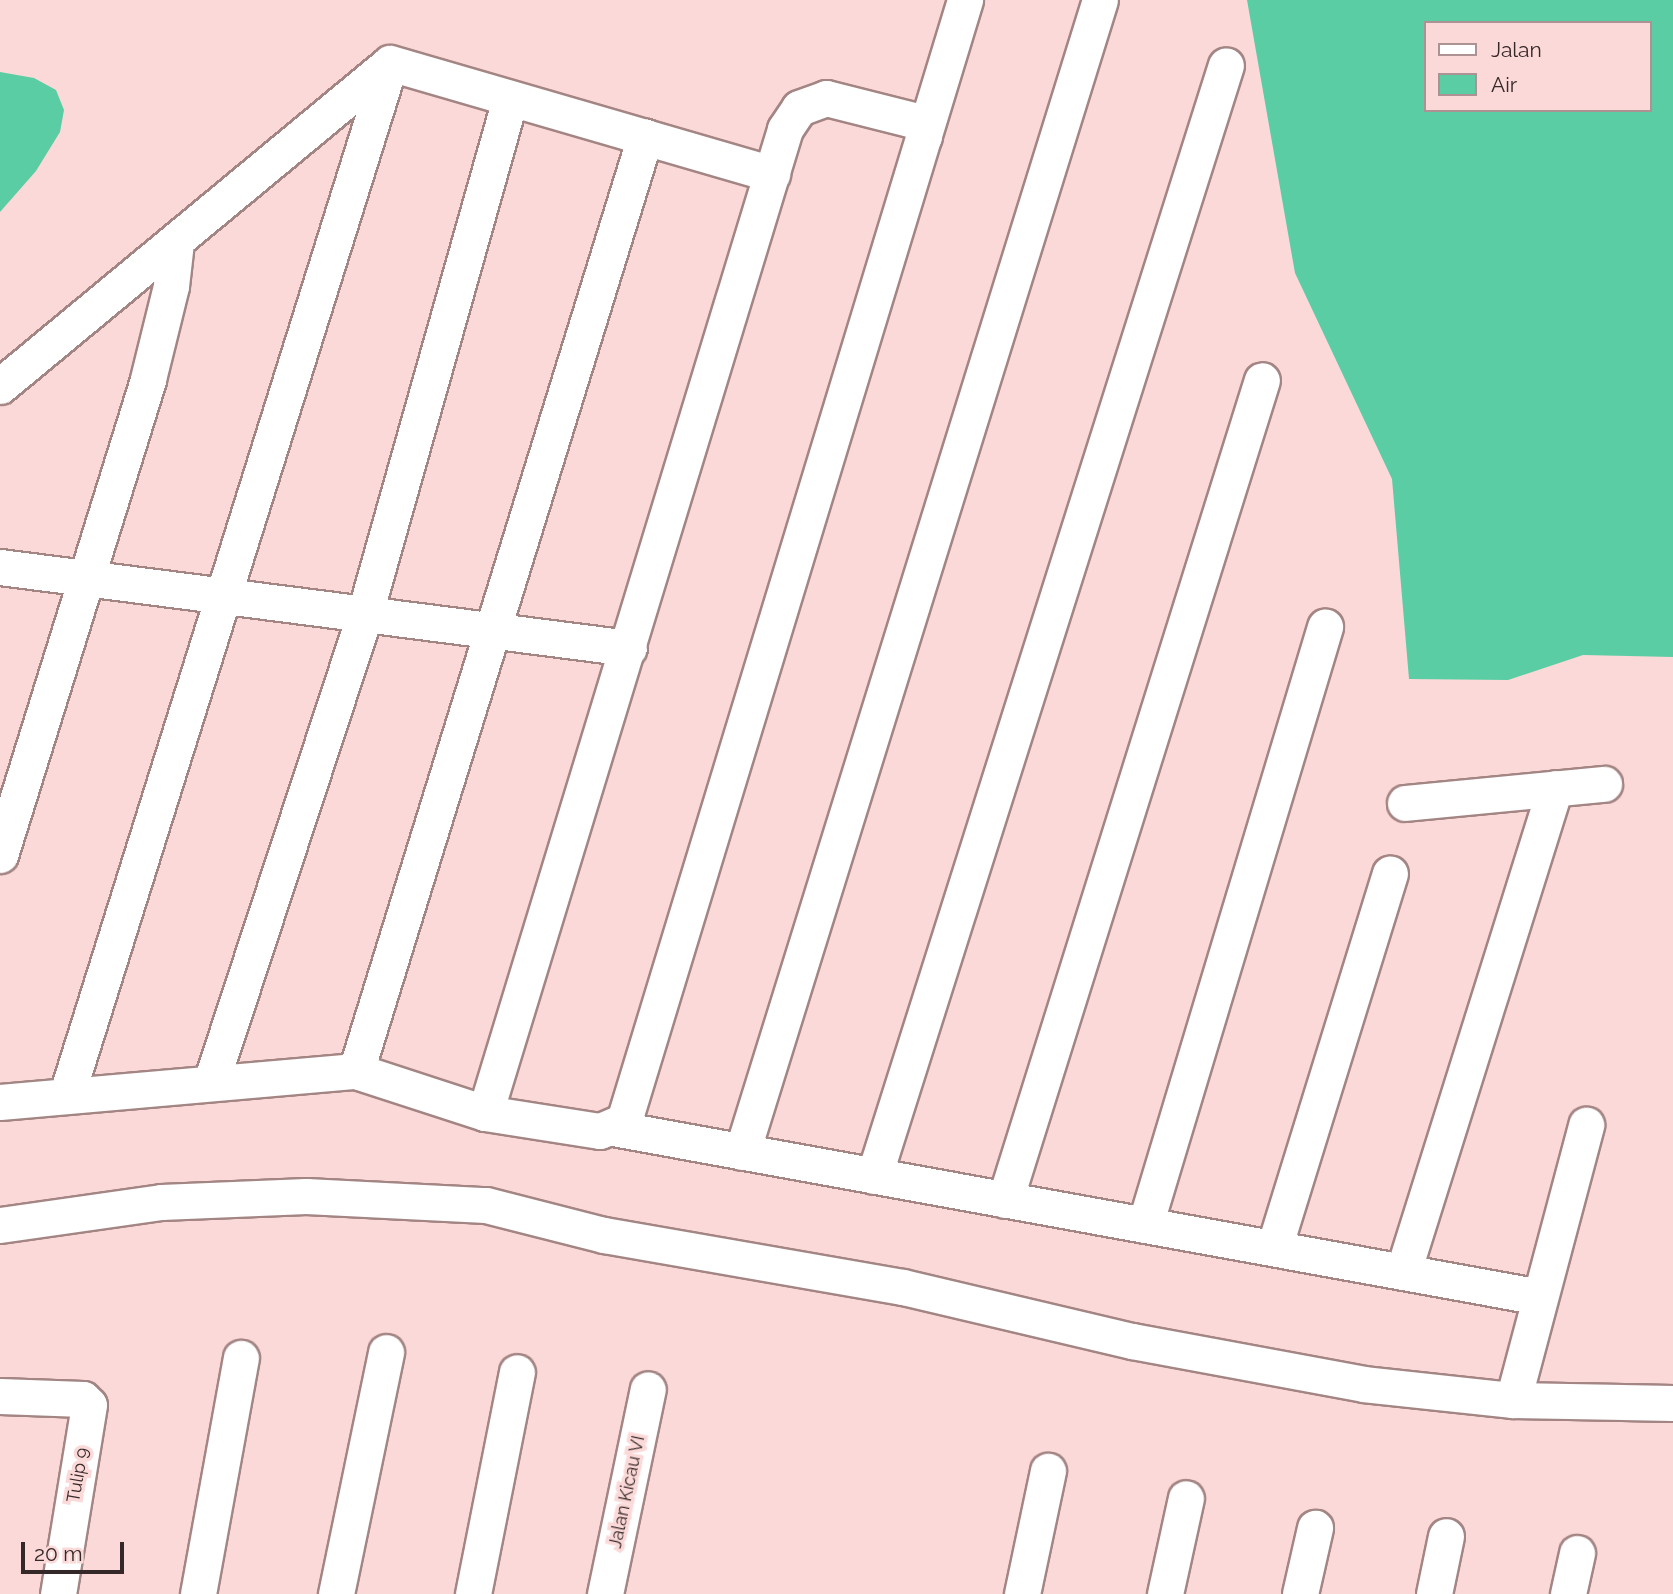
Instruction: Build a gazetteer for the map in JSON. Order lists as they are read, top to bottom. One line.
{"streets":{"street":["Tulip 9","Jalan Kicau VI"]},"legend":["Jalan","Air"],"scale_bar":"20 m"}
